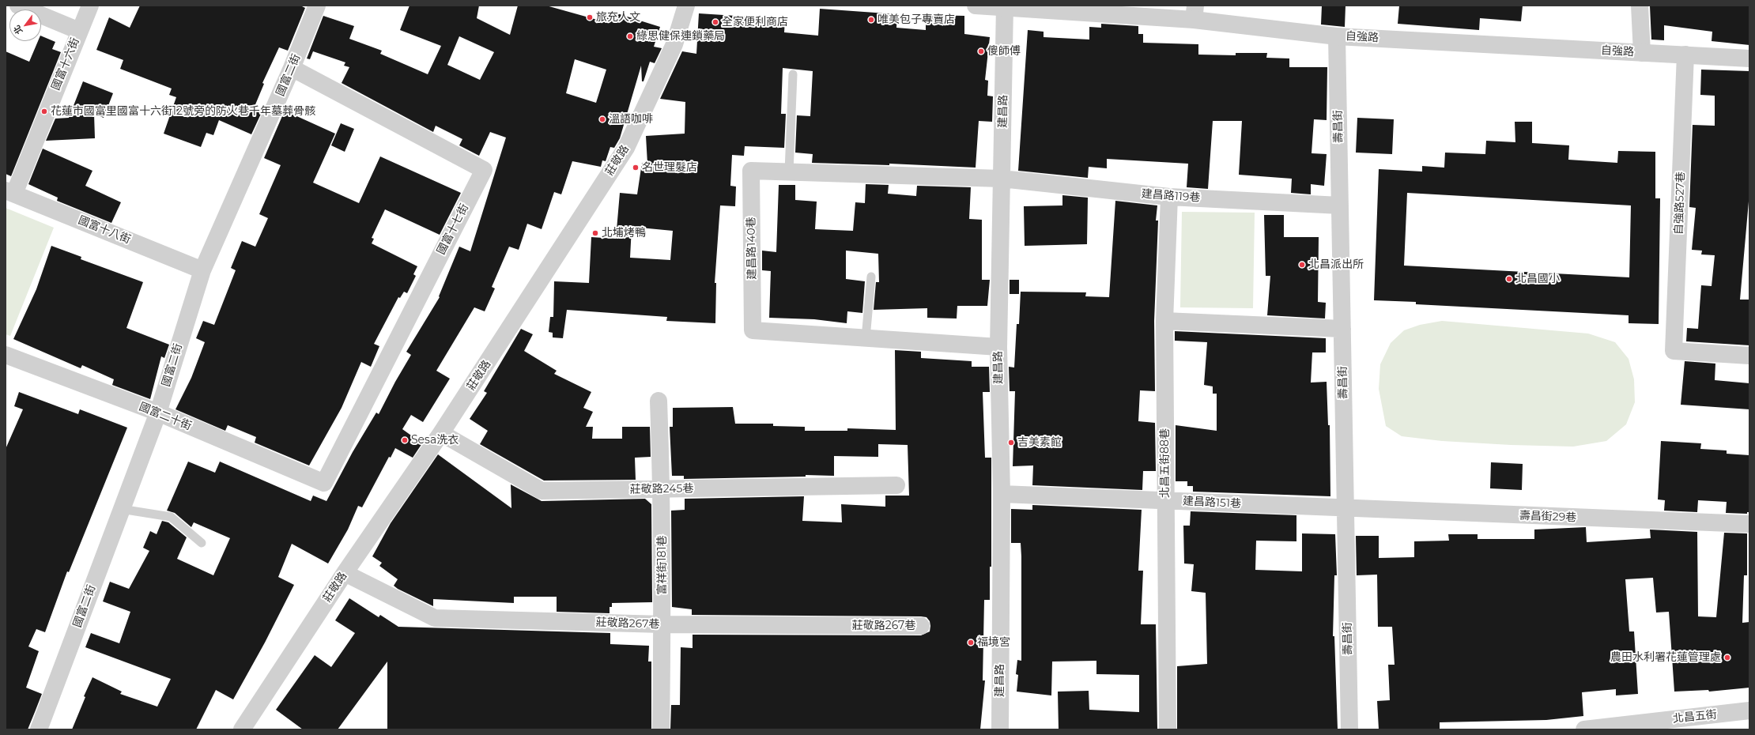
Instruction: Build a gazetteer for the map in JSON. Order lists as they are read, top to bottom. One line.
{"streets":{"street":["自強路","國富十六街","國富二街","建昌路","壽昌街","莊敬路","建昌路119巷","自強路527巷","國富十七街","國富十八街","建昌路140巷","國富二十街","北昌五街88巷","莊敬路245巷","建昌路151巷","壽昌街29巷","富祥街181巷","莊敬路267巷","北昌五街"]},"crossings":[["自強路","建昌路"],["自強路","壽昌街"],["自強路","自強路527巷"],["國富十六街","國富十八街"],["國富二街","國富十七街"],["國富二街","國富十八街"],["國富二街","國富二十街"],["建昌路","建昌路119巷"],["建昌路","建昌路140巷"],["建昌路","建昌路151巷"],["壽昌街","建昌路119巷"],["壽昌街","建昌路151巷"],["壽昌街","壽昌街29巷"],["莊敬路","莊敬路245巷"],["莊敬路","莊敬路267巷"],["建昌路119巷","建昌路140巷"],["建昌路119巷","北昌五街88巷"],["國富十七街","國富二十街"],["北昌五街88巷","建昌路151巷"],["莊敬路245巷","富祥街181巷"],["建昌路151巷","壽昌街29巷"],["富祥街181巷","莊敬路267巷"]],"places":["旅充人文","唯美包子專賣店","全家便利商店","綠思健保連鎖藥局","傻師傅","花蓮市國富里國富十六街12號旁的防火巷千年墓葬骨骸","溫語咖啡","名世理髮店","北埔烤鴨","北昌派出所","北昌國小","Sesa洗衣","吉美素館","福境宮","農田水利署花蓮管理處"],"north":"bottom left"}
